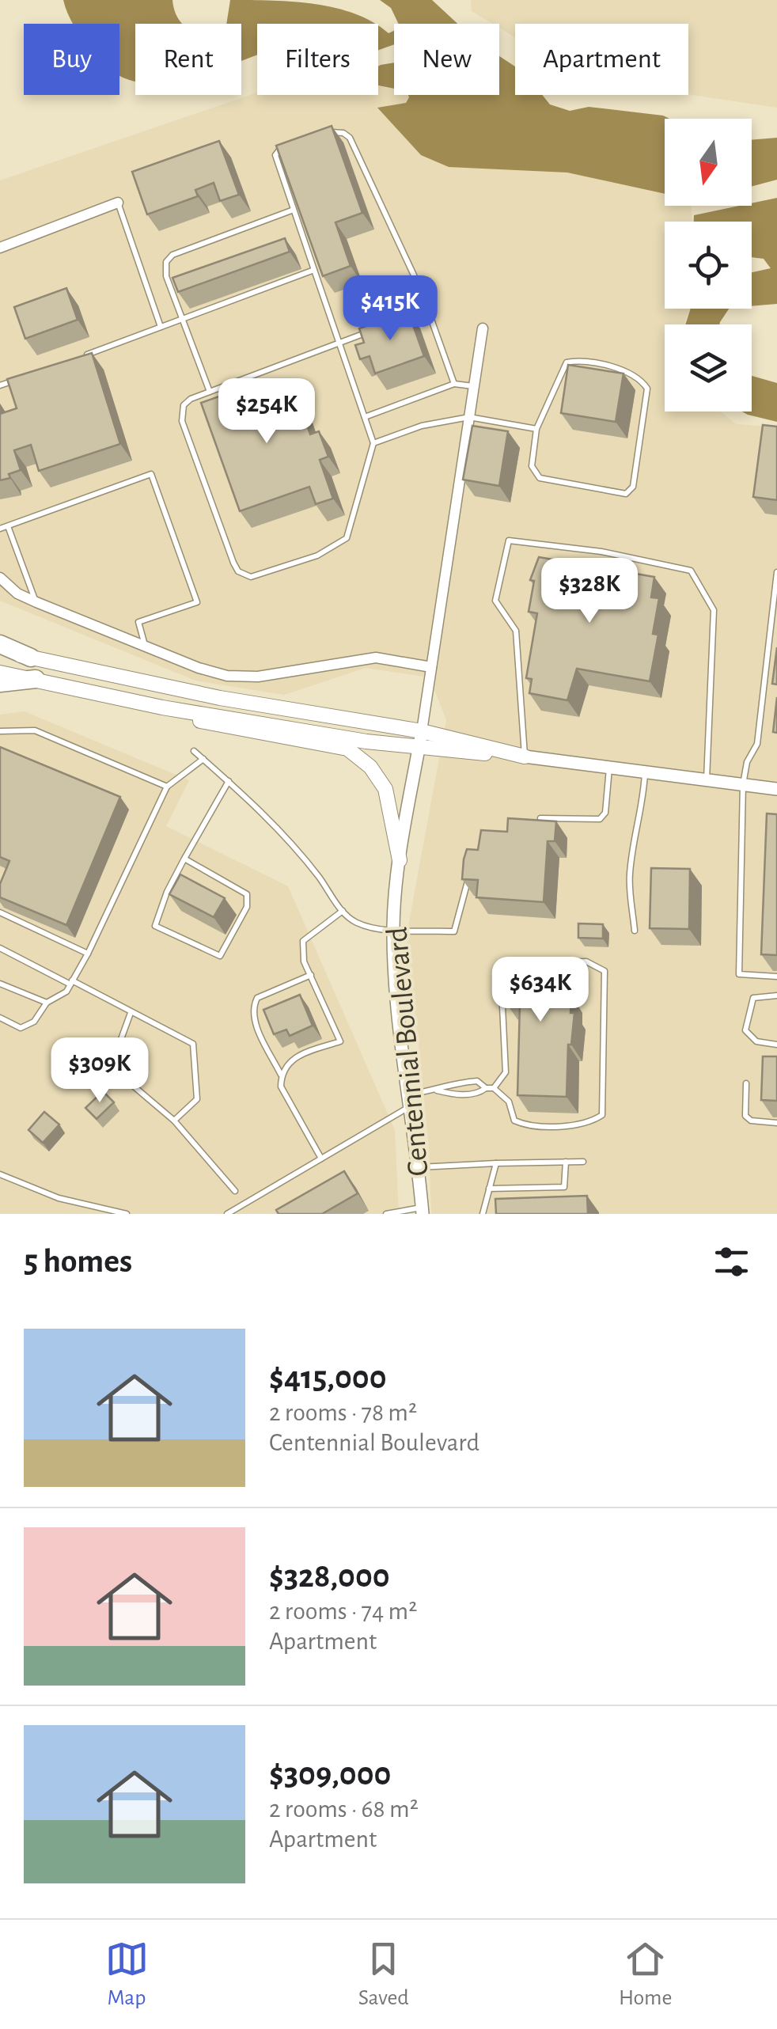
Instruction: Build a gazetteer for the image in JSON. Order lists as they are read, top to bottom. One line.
{"streets":{"street":["Centennial Boulevard"]},"north":"bottom","page":{"chip":["Buy","Rent","Filters","New","Apartment"],"price":["$415K","$254K","$328K","$634K","$309K"],"heading":"5 homes","list":[{"name":"$415,000","note":"2 rooms · 78 m² · Centennial Boulevard"},{"name":"$328,000","note":"2 rooms · 74 m² · Apartment"},{"name":"$309,000","note":"2 rooms · 68 m² · Apartment"}],"tabs":["Map","Saved","Home"]}}
